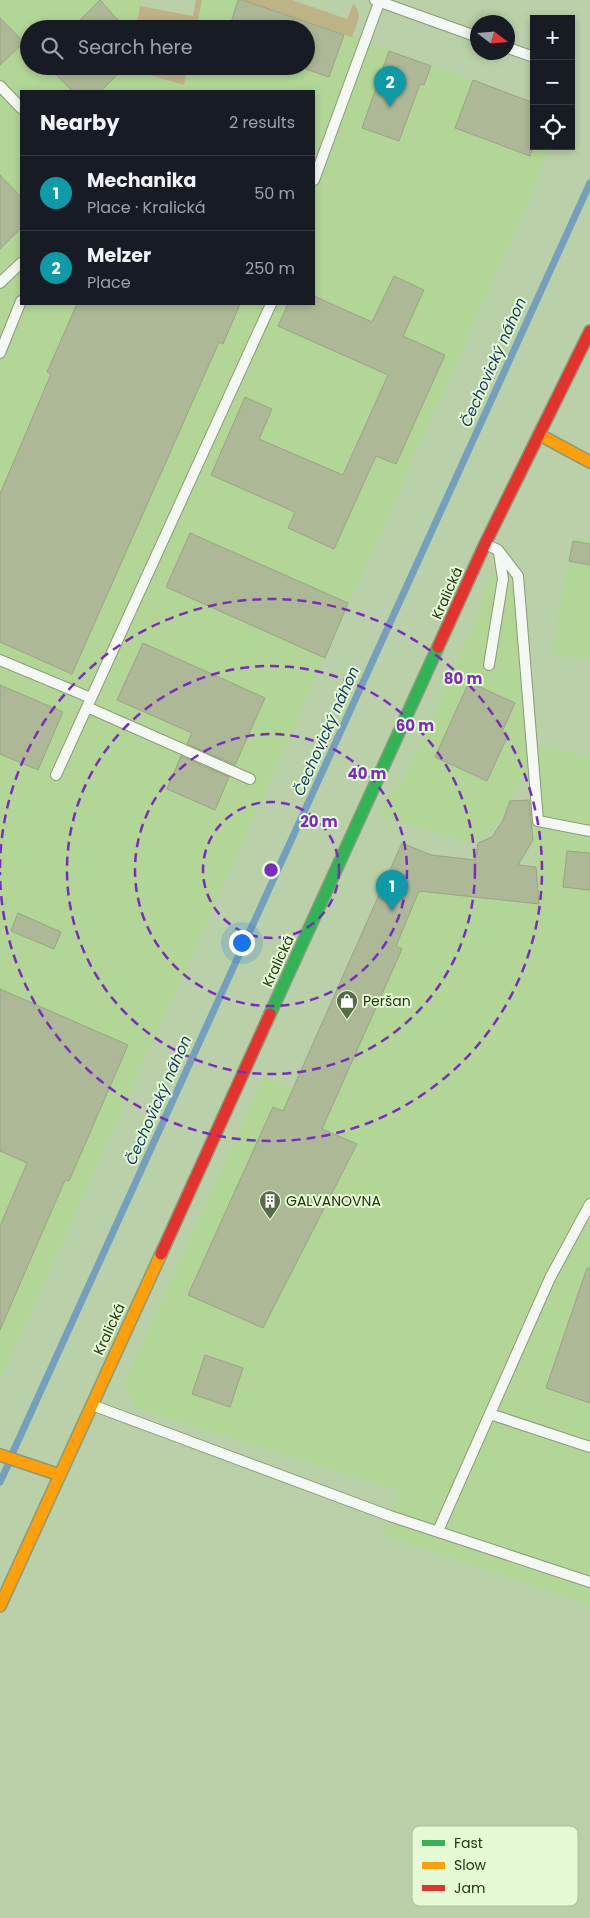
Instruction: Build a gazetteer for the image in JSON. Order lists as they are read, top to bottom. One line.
{"streets":{"main road":["Kralická"]},"water":["Čechovický náhon"],"places":{"shop":["Peršan"],"building":["GALVANOVNA"]},"legend":["Fast","Slow","Jam"],"north":"right","page":{"map_buttons":["+","−"],"search":"Search here","pins":["2","1"],"heading":["Nearby","2 results"],"list":[{"mark":"1","name":"Mechanika","note":"Place · Kralická","value":"50 m"},{"mark":"2","name":"Melzer","note":"Place","value":"250 m"}]},"rings":["80 m","60 m","40 m","20 m"]}
